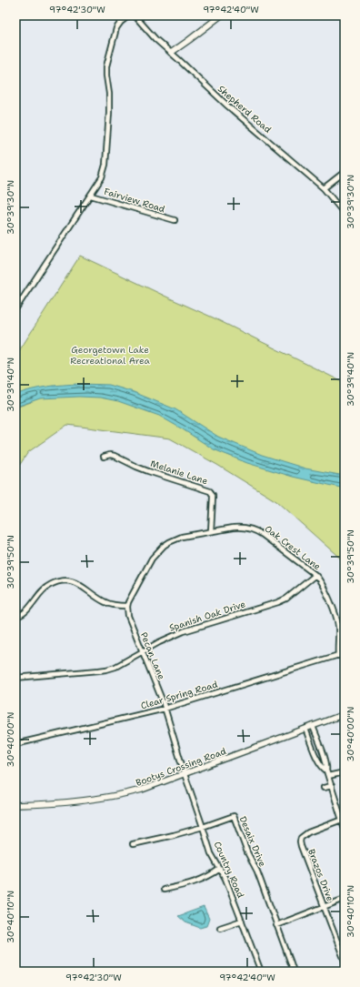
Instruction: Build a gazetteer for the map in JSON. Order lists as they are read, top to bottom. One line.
{"streets":{"street":["Shepherd Road","Fairview Road","Melanie Lane","Oak Crest Lane","Spanish Oak Drive","Pecan Lane","Clear Spring Road","Bootys Crossing Road","Desaix Drive","Country Road","Brazos Drive"]},"crossings":[["Melanie Lane","Oak Crest Lane"],["Oak Crest Lane","Spanish Oak Drive"],["Oak Crest Lane","Pecan Lane"],["Oak Crest Lane","Clear Spring Road"],["Spanish Oak Drive","Pecan Lane"],["Pecan Lane","Clear Spring Road"],["Pecan Lane","Bootys Crossing Road"],["Pecan Lane","Country Road"],["Bootys Crossing Road","Country Road"],["Desaix Drive","Country Road"]],"parks":["Georgetown Lake Recreational Area"],"coordinates":["97°42'30\"W","97°42'40\"W","30°39'30\"N","30°39'40\"N","30°39'50\"N","30°40'00\"N","30°40'10\"N"]}
